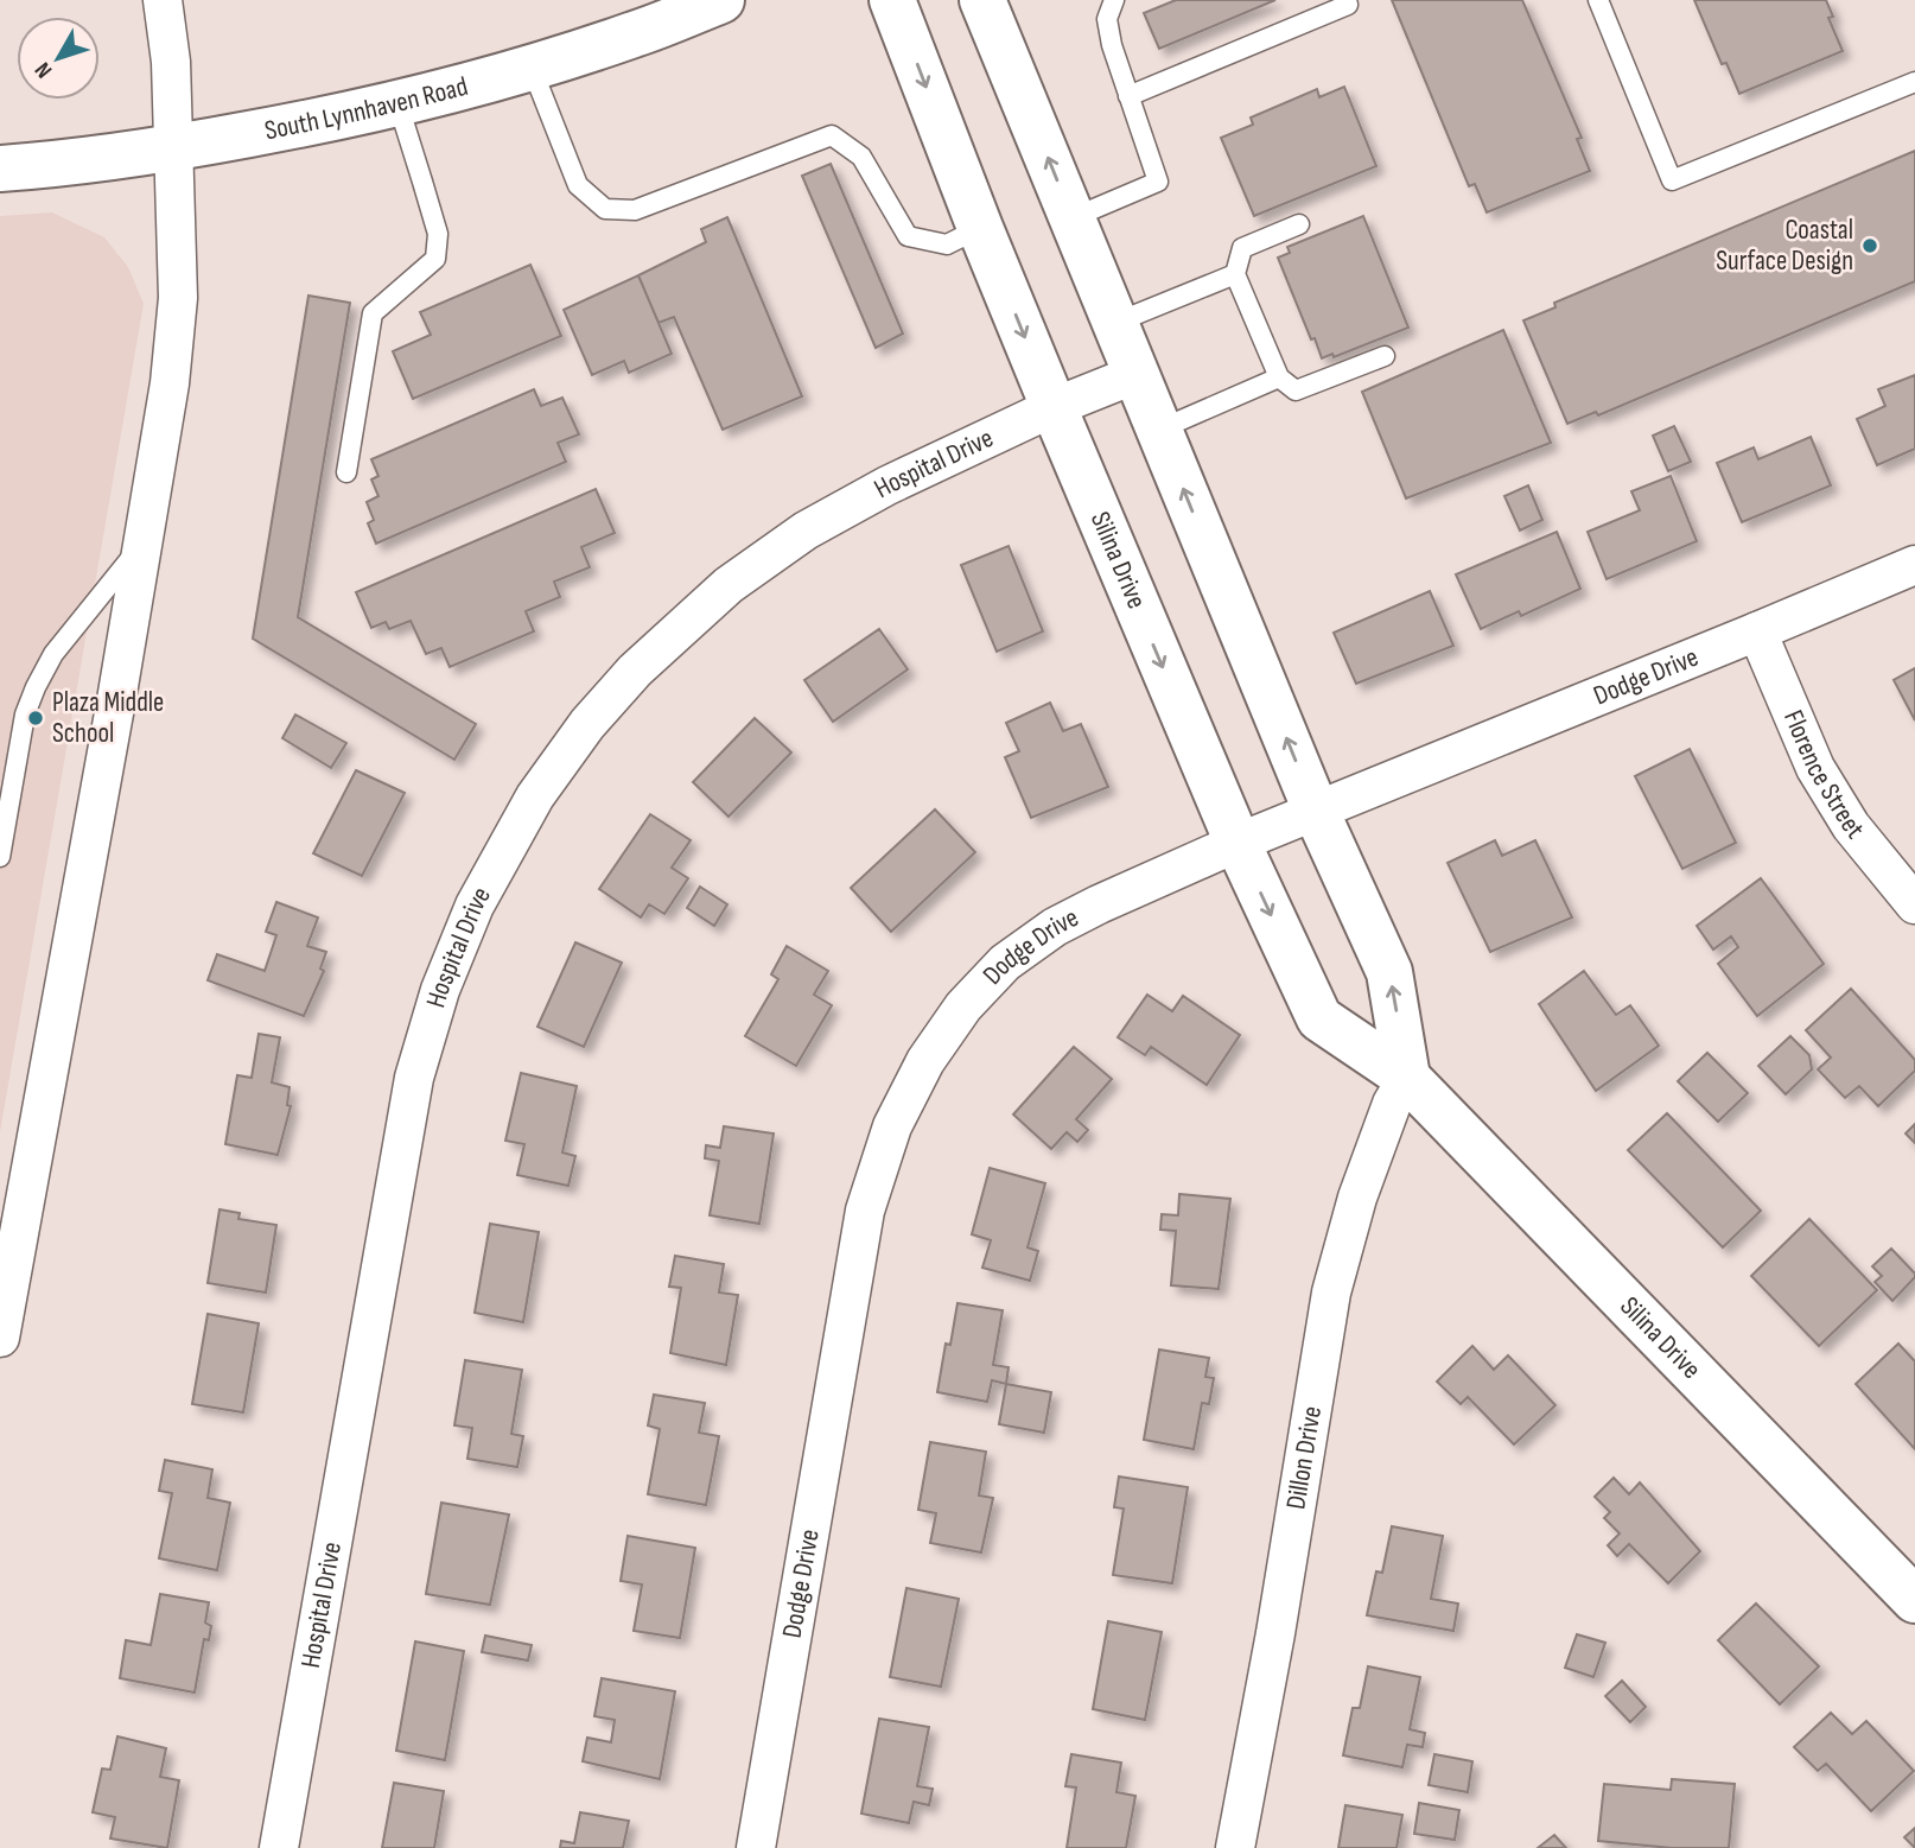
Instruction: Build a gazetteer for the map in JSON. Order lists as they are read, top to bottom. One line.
{"streets":{"street":["South Lynnhaven Road","Hospital Drive","Silina Drive","Dodge Drive","Florence Street","Dillon Drive"]},"crossings":[["Hospital Drive","Silina Drive"],["Silina Drive","Dodge Drive"],["Silina Drive","Dillon Drive"],["Dodge Drive","Florence Street"]],"places":["Coastal Surface Design","Plaza Middle School"],"north":"bottom left"}
